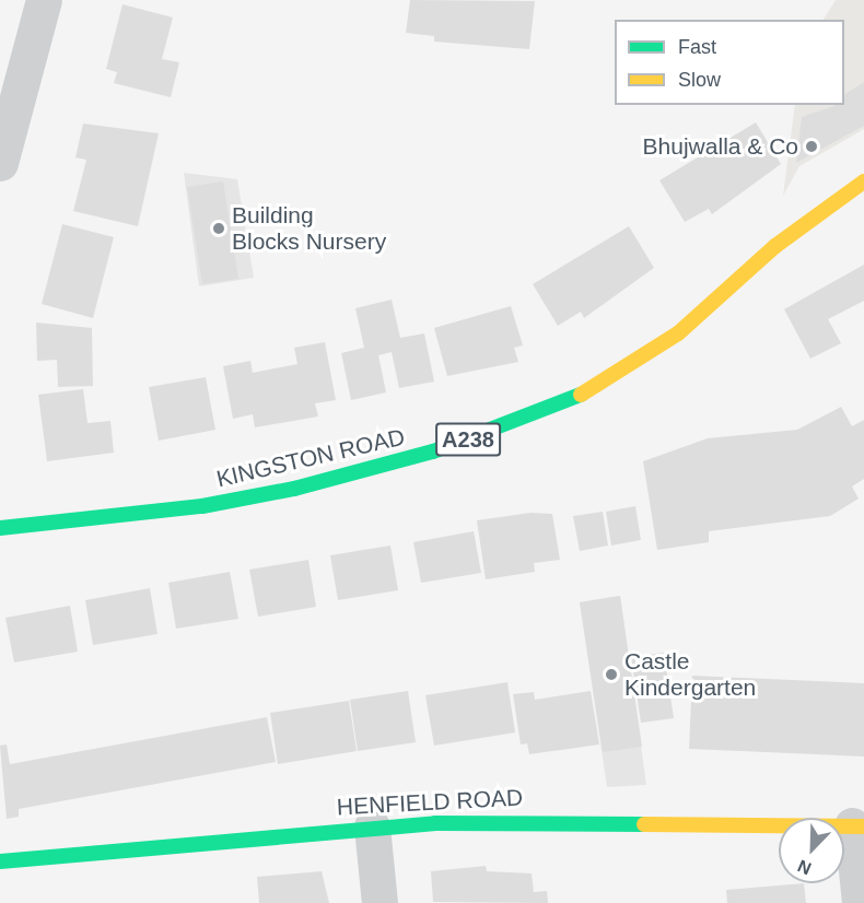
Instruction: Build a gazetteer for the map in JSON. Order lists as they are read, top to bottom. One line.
{"streets":{"main road":["A238","KINGSTON ROAD","HENFIELD ROAD"]},"places":["Bhujwalla & Co","Building Blocks Nursery","Castle Kindergarten"],"legend":["Fast","Slow"],"north":"bottom left"}
